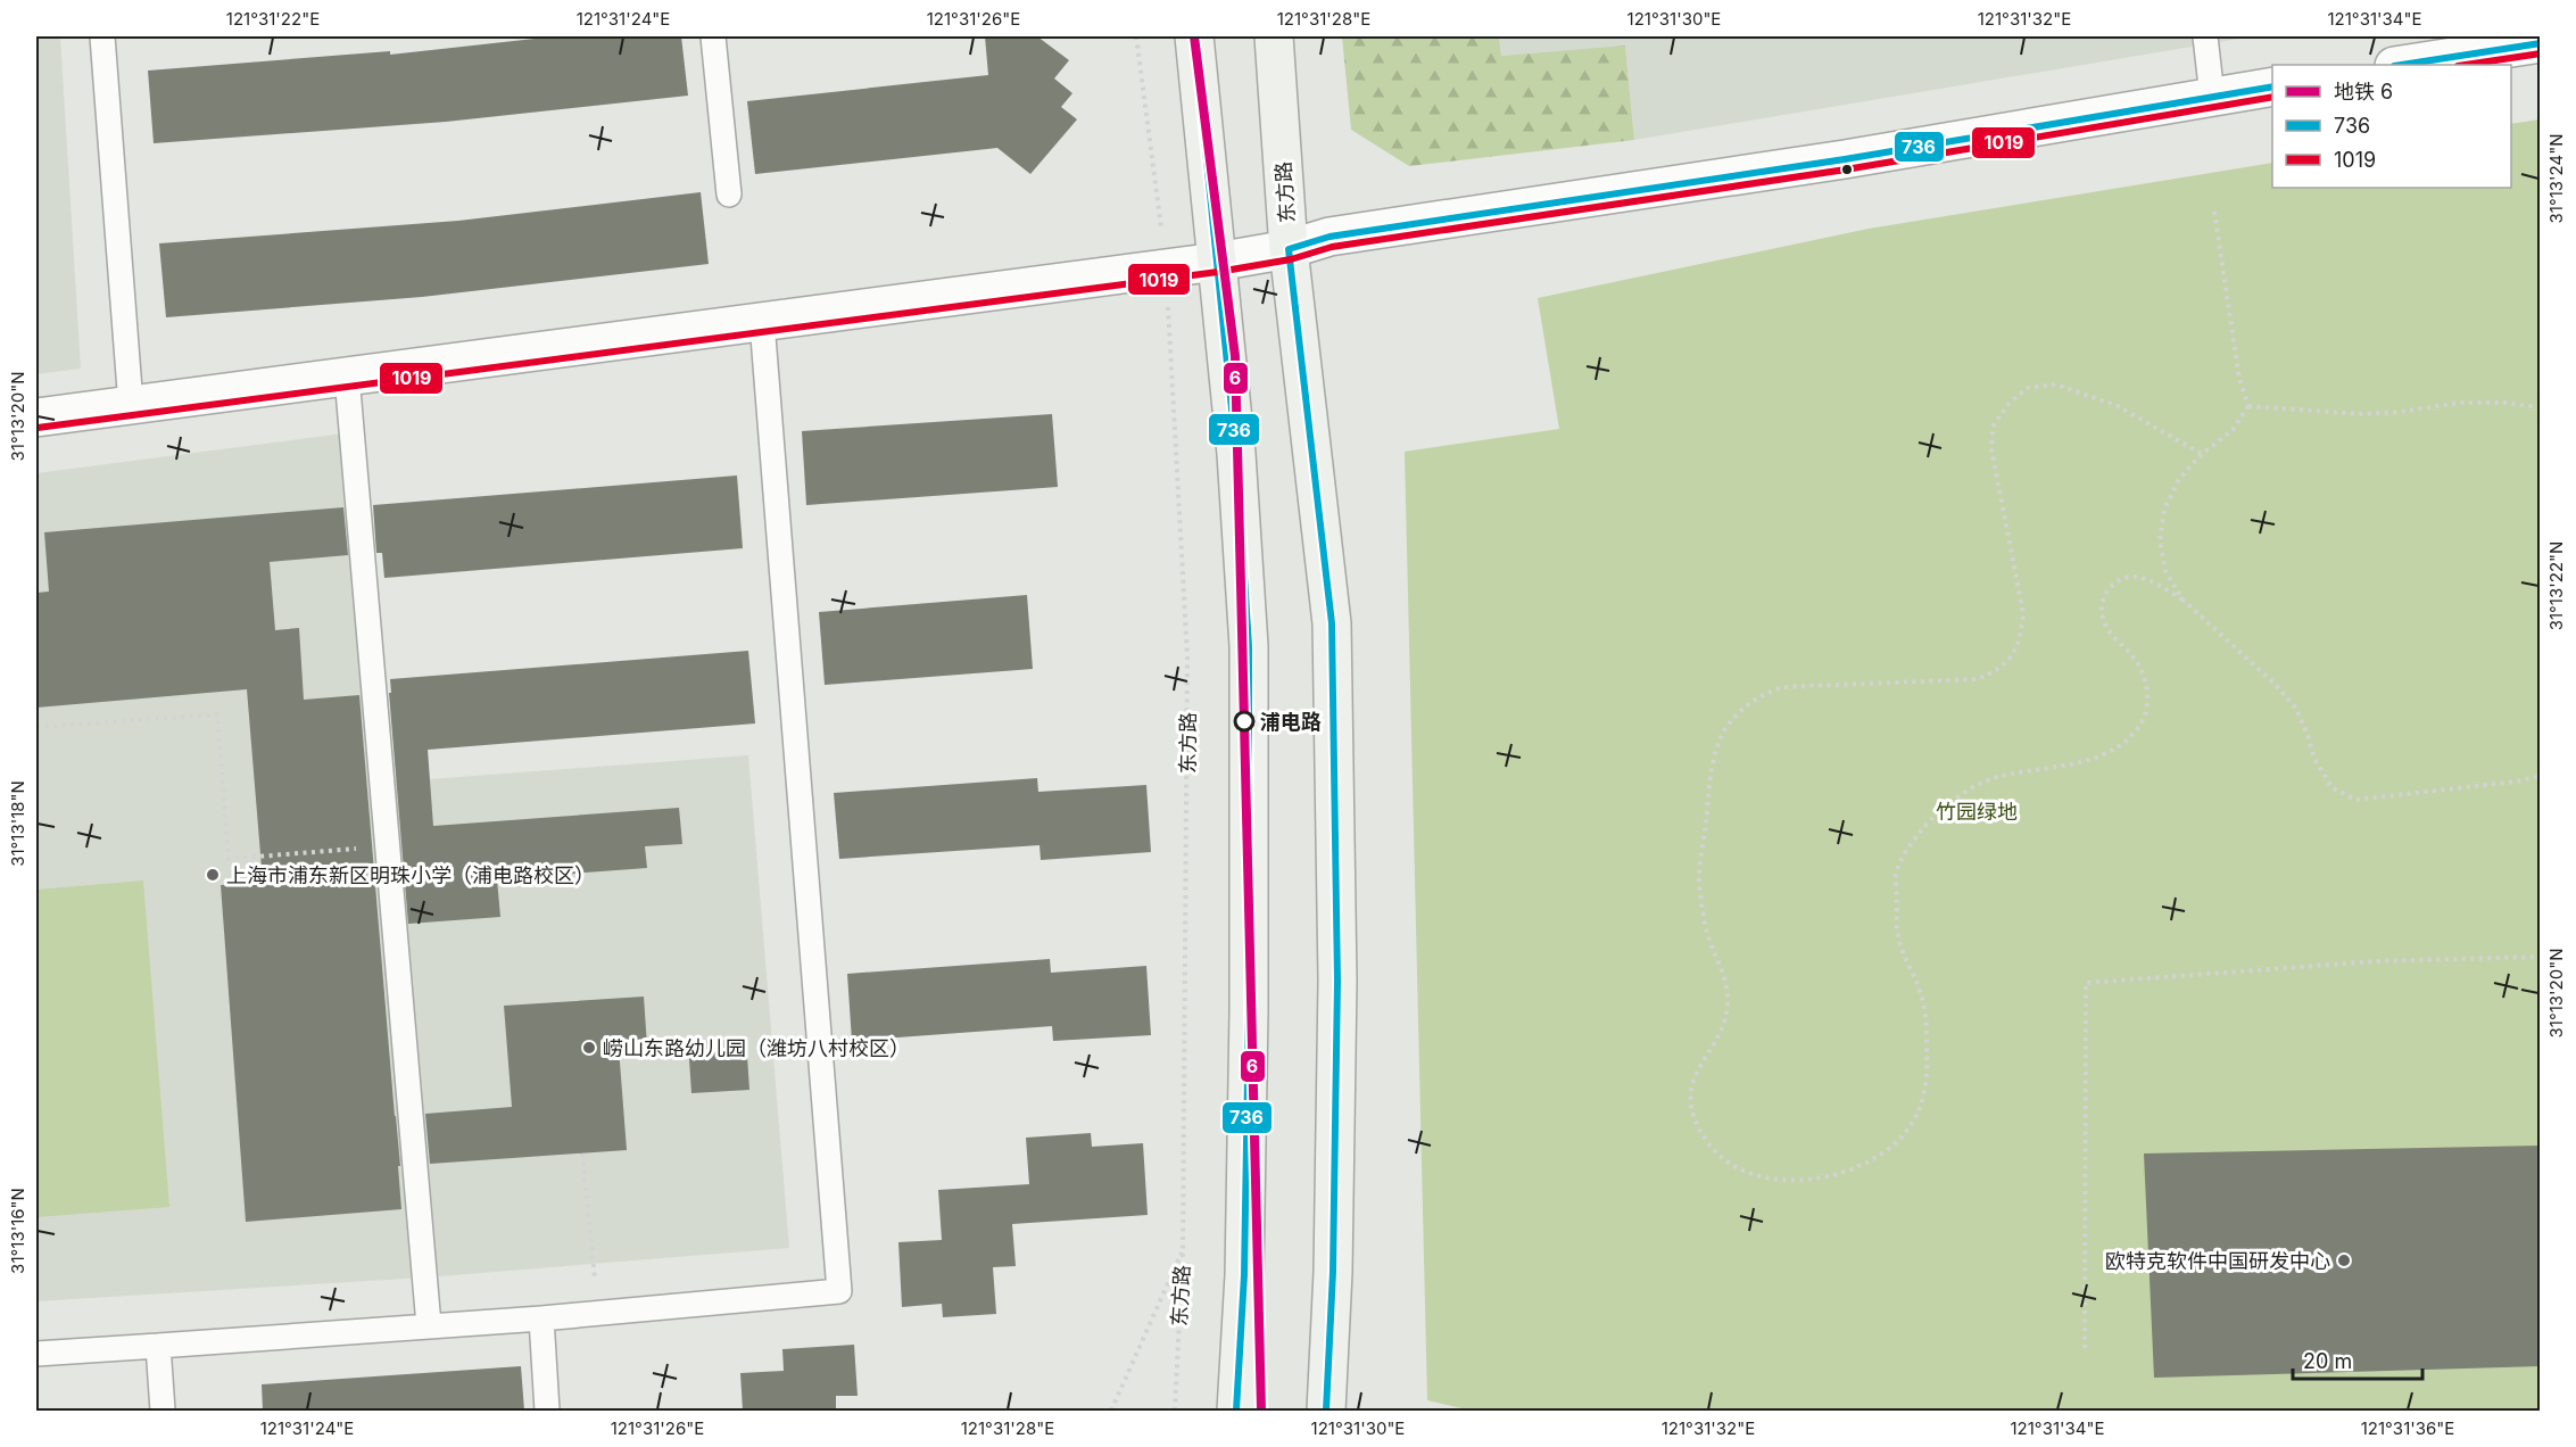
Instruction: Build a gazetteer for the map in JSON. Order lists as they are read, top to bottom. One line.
{"streets":{"main road":["东方路"]},"parks":["竹园绿地"],"places":["浦电路","上海市浦东新区明珠小学（浦电路校区）","崂山东路幼儿园（潍坊八村校区）","欧特克软件中国研发中心"],"lines":["metro line 6","transit line 736","transit line 1019"],"legend":["地铁 6","736","1019"],"scale_bar":"20 m","coordinates":["121°31'22\"E","121°31'24\"E","121°31'26\"E","121°31'28\"E","121°31'30\"E","121°31'32\"E","121°31'34\"E","31°13'24\"N","31°13'20\"N","31°13'22\"N","31°13'18\"N","31°13'16\"N","121°31'36\"E"]}
